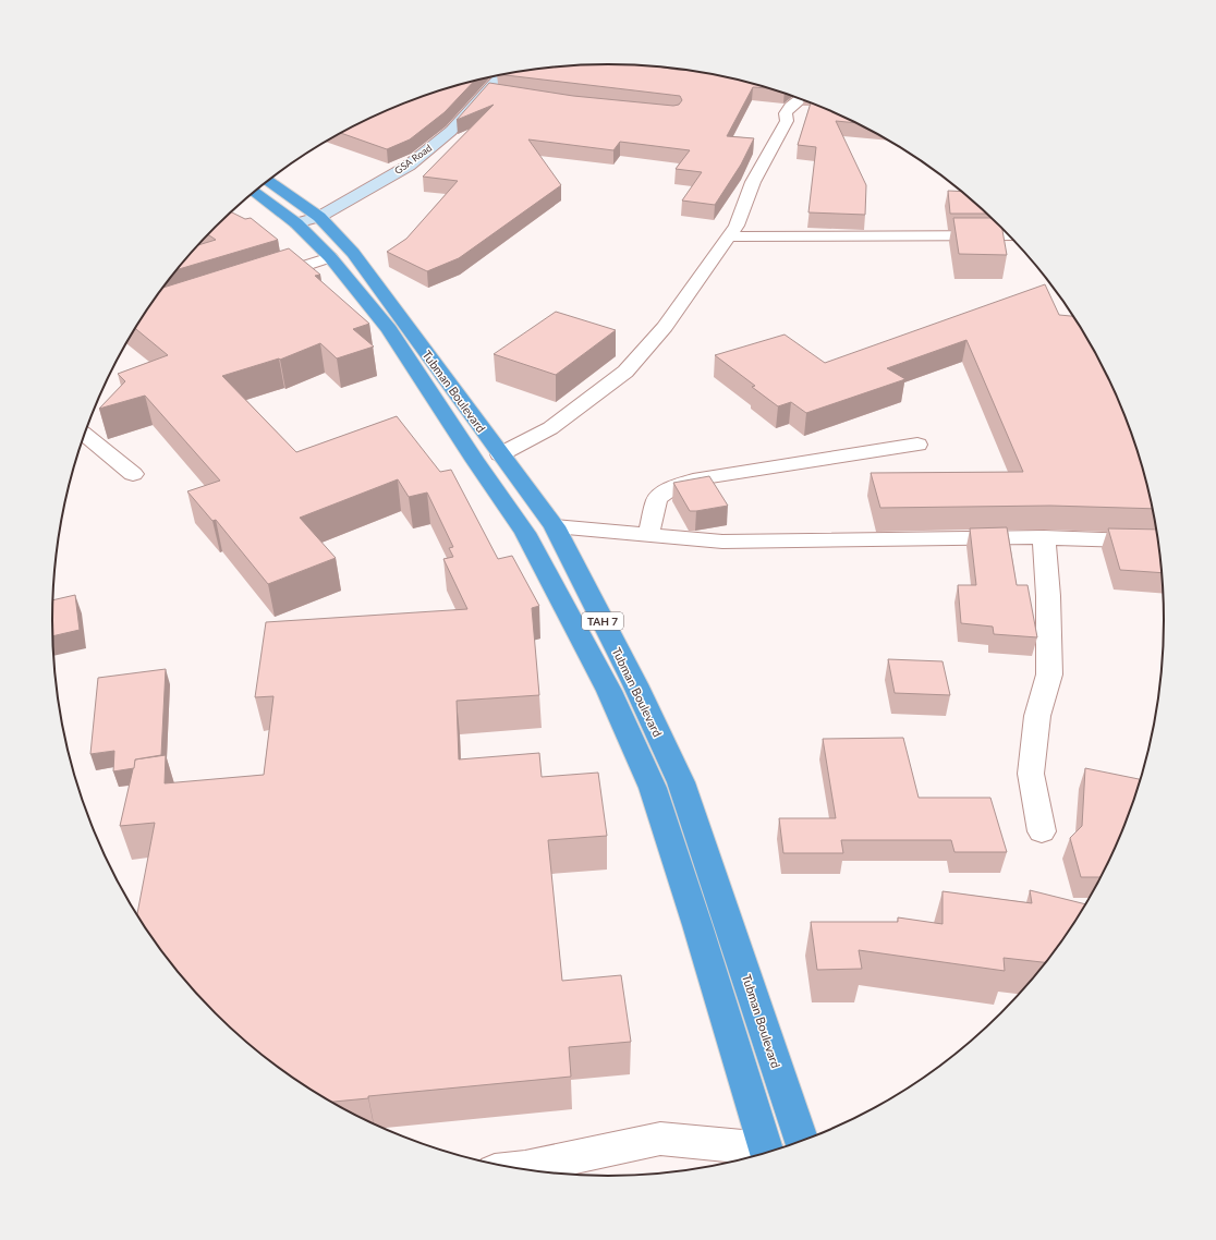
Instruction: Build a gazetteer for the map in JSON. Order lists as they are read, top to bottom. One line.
{"streets":{"highway":["Tubman Boulevard","TAH 7"],"street":["GSA Road"]},"crossings":[["GSA Road","Tubman Boulevard"]]}
